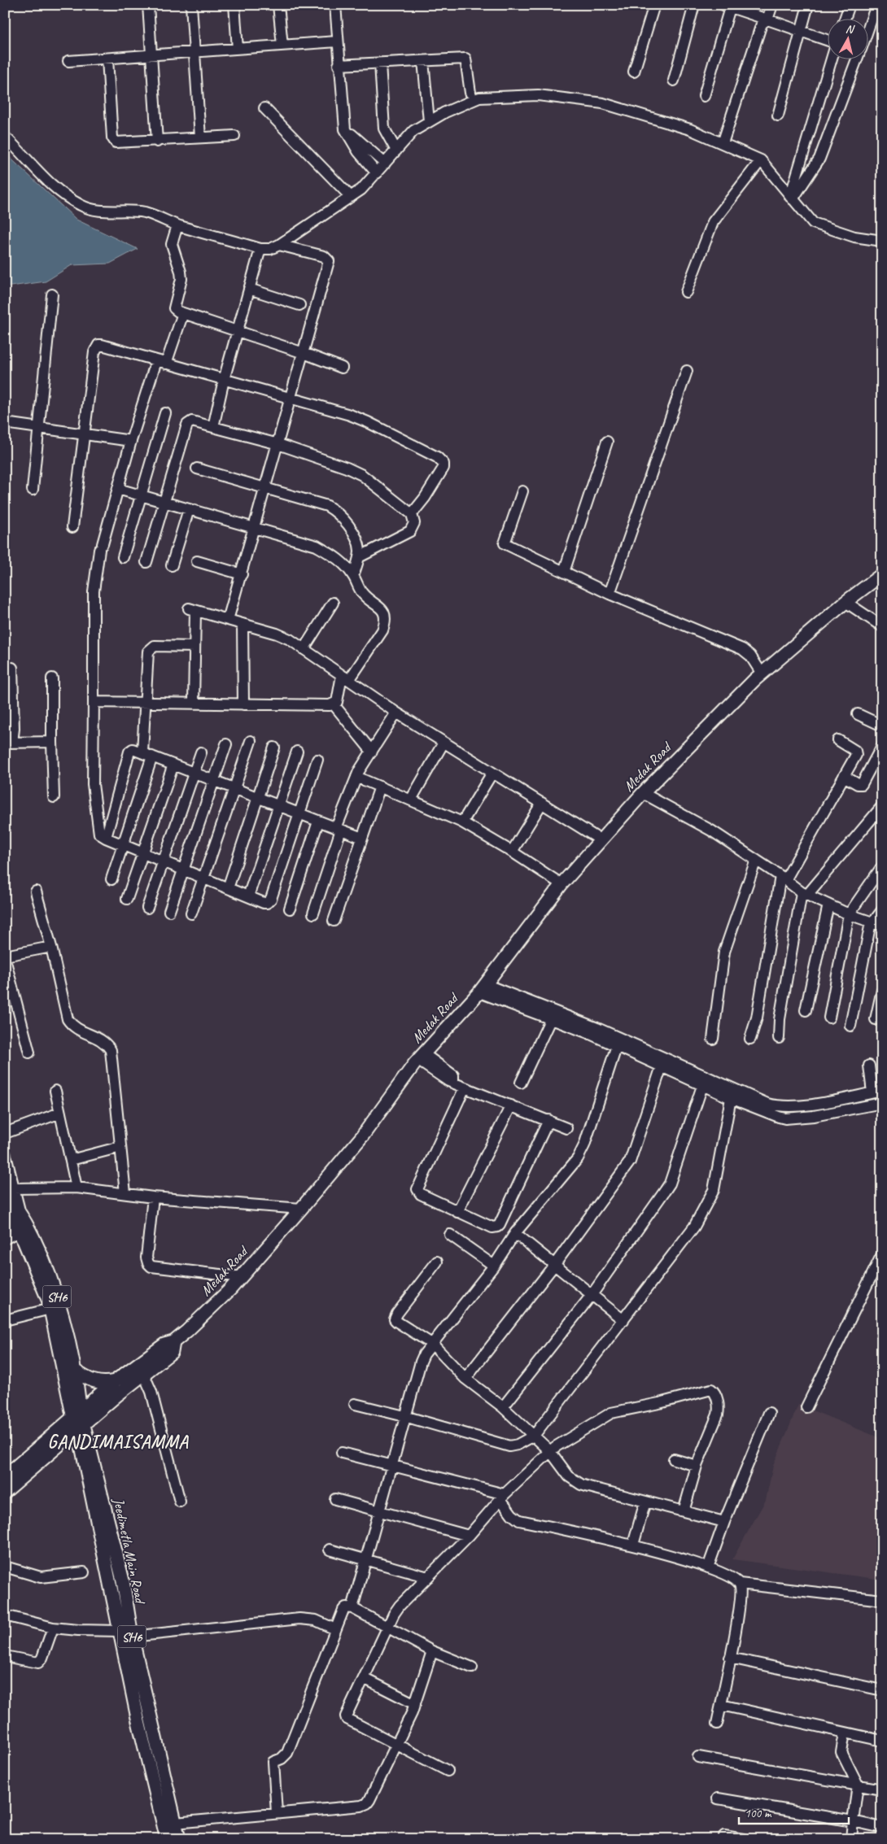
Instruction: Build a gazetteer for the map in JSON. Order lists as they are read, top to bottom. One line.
{"streets":{"main road":["Medak Road","SH6","Jeedimetla Main Road"]},"crossings":[["Medak Road","SH6"]],"districts":["GANDIMAISAMMA"],"scale_bar":"100 m","north":"top"}
